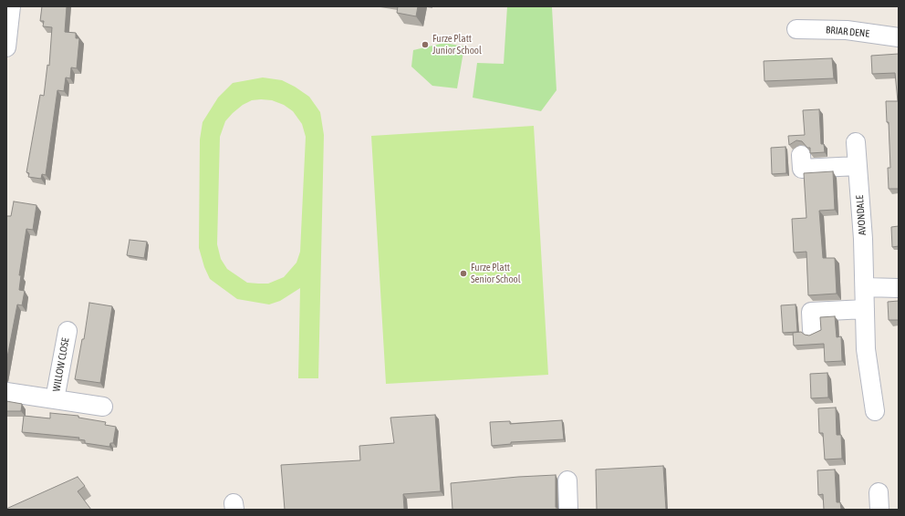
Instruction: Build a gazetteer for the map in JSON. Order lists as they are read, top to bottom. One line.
{"streets":{"street":["BRIAR DENE","AVONDALE","WILLOW CLOSE"]},"places":["Furze Platt Junior School","Furze Platt Senior School"]}
